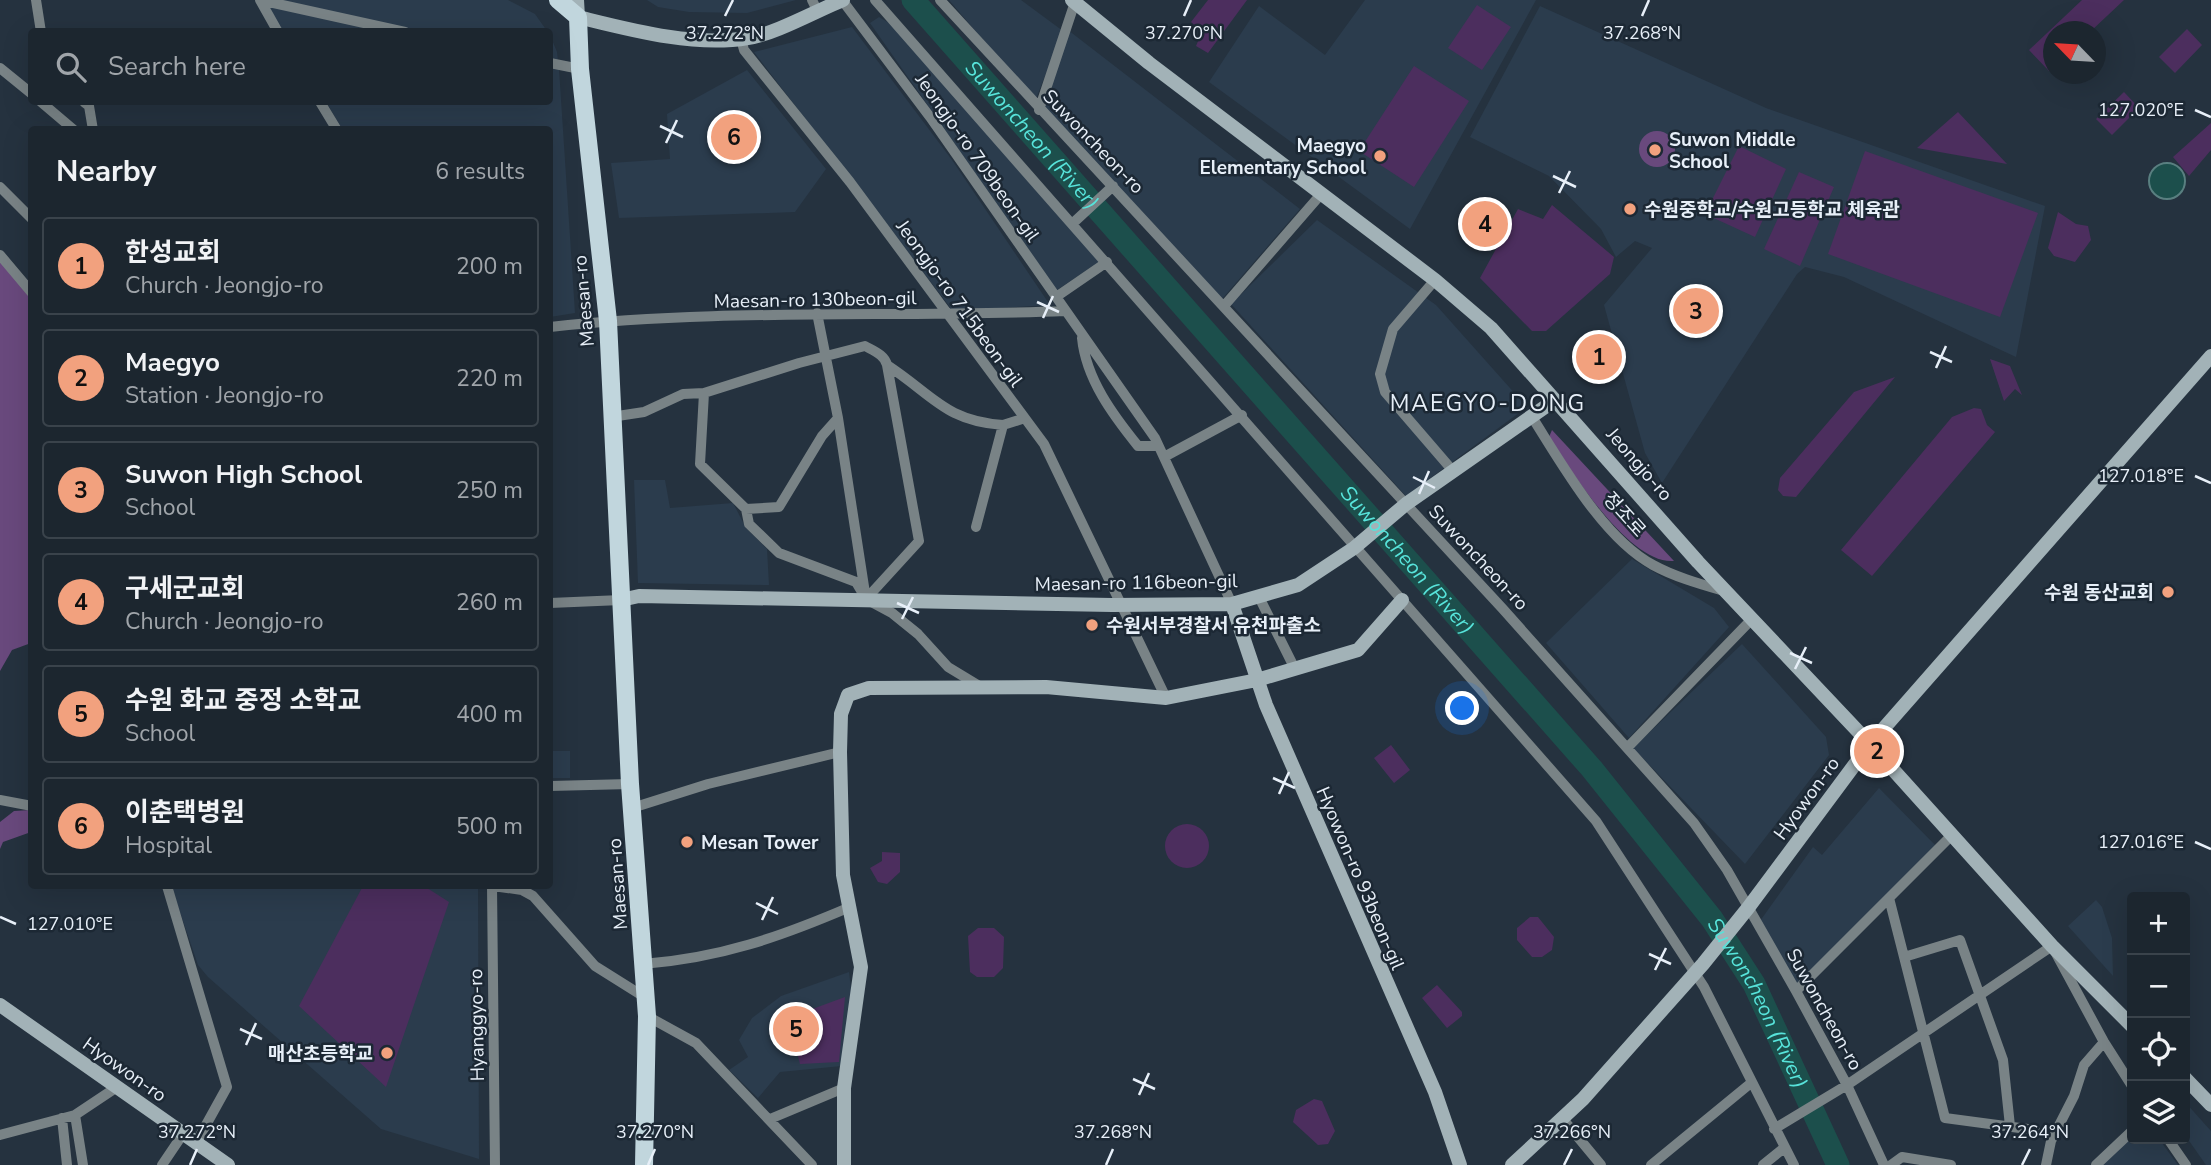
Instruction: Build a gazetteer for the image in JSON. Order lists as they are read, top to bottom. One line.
{"streets":{"main road":["Maesan-ro"],"street":["Suwoncheon-ro","Jeongjo-ro 709beon-gil","Maesan-ro 130beon-gil","Jeongjo-ro 715beon-gil","Jeongjo-ro","정조로","Maesan-ro 116beon-gil","Hyowon-ro","Hyowon-ro 93beon-gil","Hyanggyo-ro"]},"crossings":[["Suwoncheon-ro","Jeongjo-ro"],["Suwoncheon-ro","Maesan-ro 116beon-gil"],["Suwoncheon-ro","Hyowon-ro"],["Jeongjo-ro 709beon-gil","Maesan-ro 130beon-gil"],["Jeongjo-ro 709beon-gil","Maesan-ro 116beon-gil"],["Jeongjo-ro 709beon-gil","Hyowon-ro 93beon-gil"],["Maesan-ro 130beon-gil","Maesan-ro"],["Maesan-ro 130beon-gil","Jeongjo-ro 715beon-gil"],["Maesan-ro","Maesan-ro 116beon-gil"],["Jeongjo-ro 715beon-gil","Maesan-ro 116beon-gil"],["Jeongjo-ro","정조로"],["Jeongjo-ro","Maesan-ro 116beon-gil"],["Jeongjo-ro","Hyowon-ro"],["정조로","Maesan-ro 116beon-gil"],["Maesan-ro 116beon-gil","Hyowon-ro 93beon-gil"]],"districts":["MAEGYO-DONG"],"water":["Suwoncheon (River)"],"places":["Suwon Middle School","Maegyo Elementary School","수원중학교/수원고등학교 체육관","수원 동산교회","수원서부경찰서 유천파출소","Mesan Tower","매산초등학교"],"north":"top left","page":{"search":"Search here","pins":["6","4","3","1","2","5"],"heading":["Nearby","6 results"],"list":[{"mark":"1","name":"한성교회","note":"Church · Jeongjo-ro","value":"200 m"},{"mark":"2","name":"Maegyo","note":"Station · Jeongjo-ro","value":"220 m"},{"mark":"3","name":"Suwon High School","note":"School","value":"250 m"},{"mark":"4","name":"구세군교회","note":"Church · Jeongjo-ro","value":"260 m"},{"mark":"5","name":"수원 화교 중정 소학교","note":"School","value":"400 m"},{"mark":"6","name":"이춘택병원","note":"Hospital","value":"500 m"}],"map_buttons":["+","−"]},"coordinates":["37.272°N","37.270°N","37.268°N","127.020°E","127.018°E","127.016°E","127.010°E","37.266°N","37.264°N"]}
